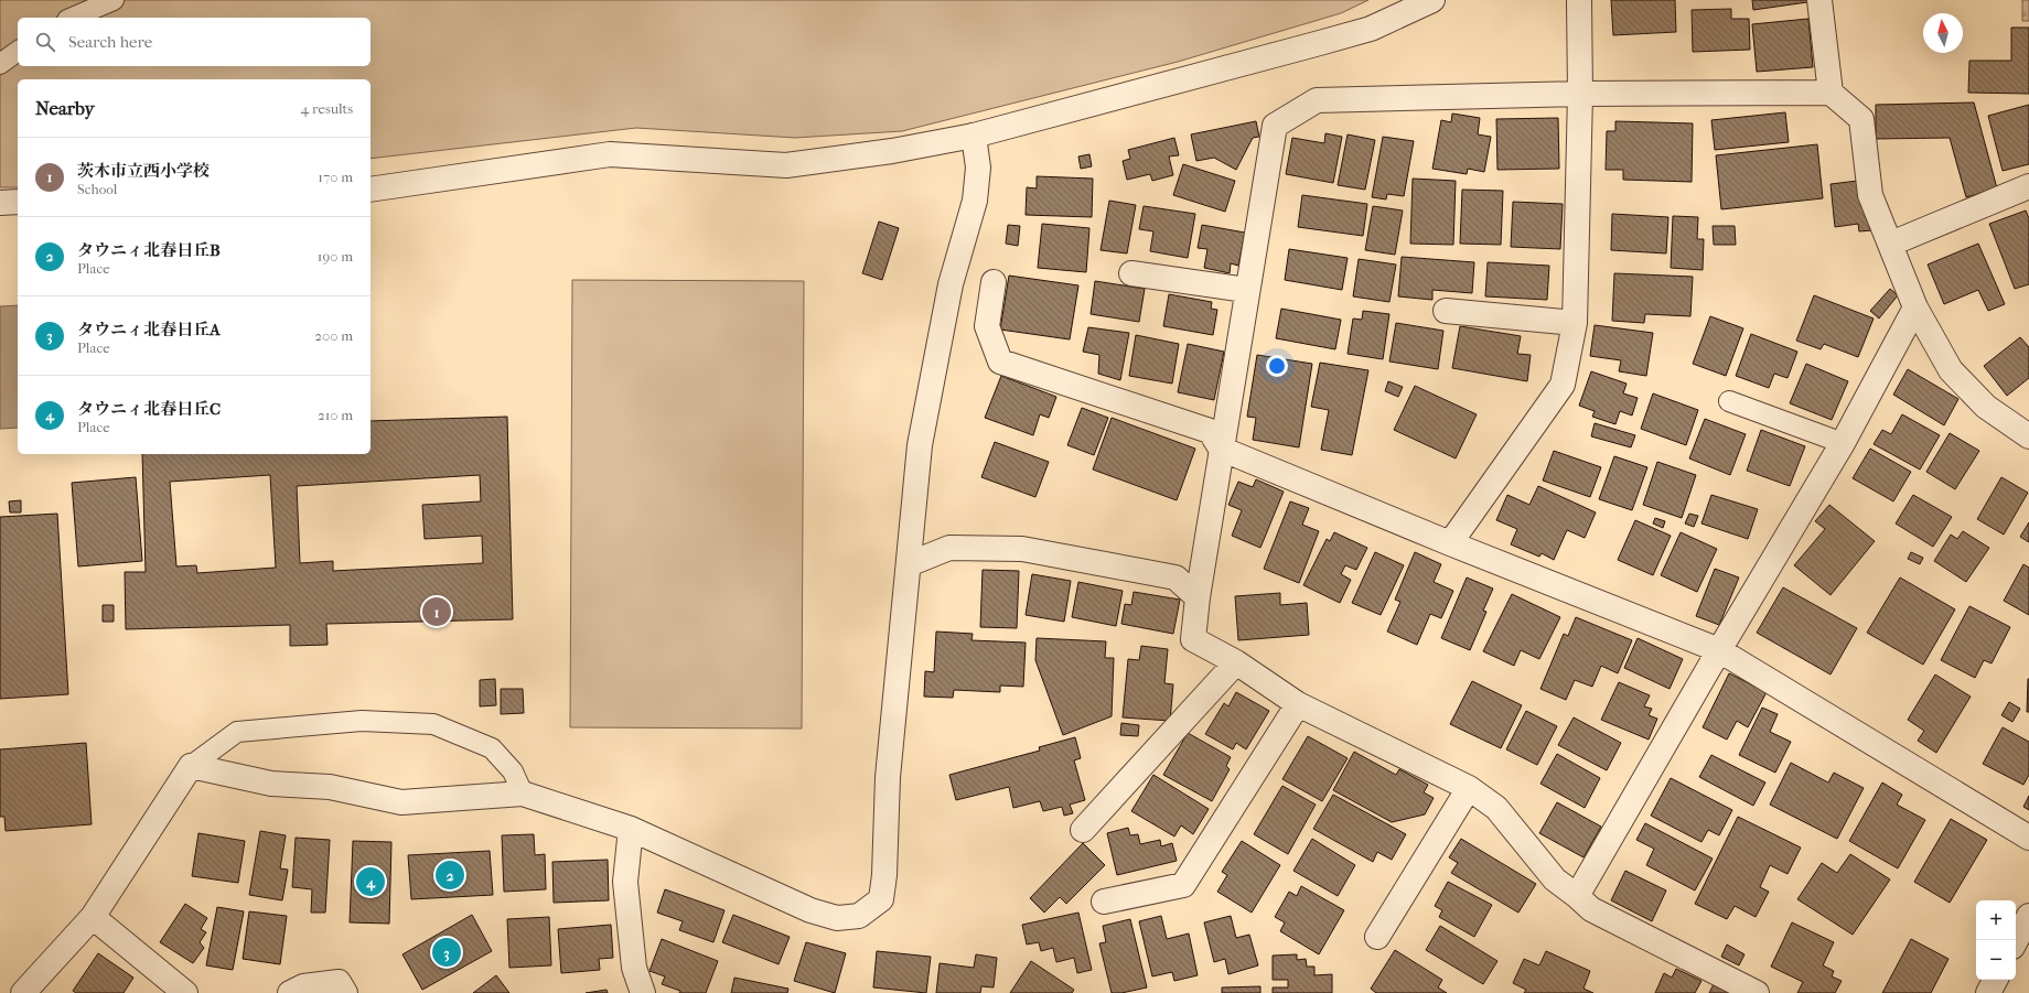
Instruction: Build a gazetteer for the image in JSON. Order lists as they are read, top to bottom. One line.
{"north":"top","page":{"search":"Search here","heading":["Nearby","4 results"],"list":[{"mark":"1","name":"茨木市立西小学校","note":"School","value":"170 m"},{"mark":"2","name":"タウニィ北春日丘B","note":"Place","value":"190 m"},{"mark":"3","name":"タウニィ北春日丘A","note":"Place","value":"200 m"},{"mark":"4","name":"タウニィ北春日丘C","note":"Place","value":"210 m"}],"pins":["1","2","4","3"],"map_buttons":["+","−"]}}
